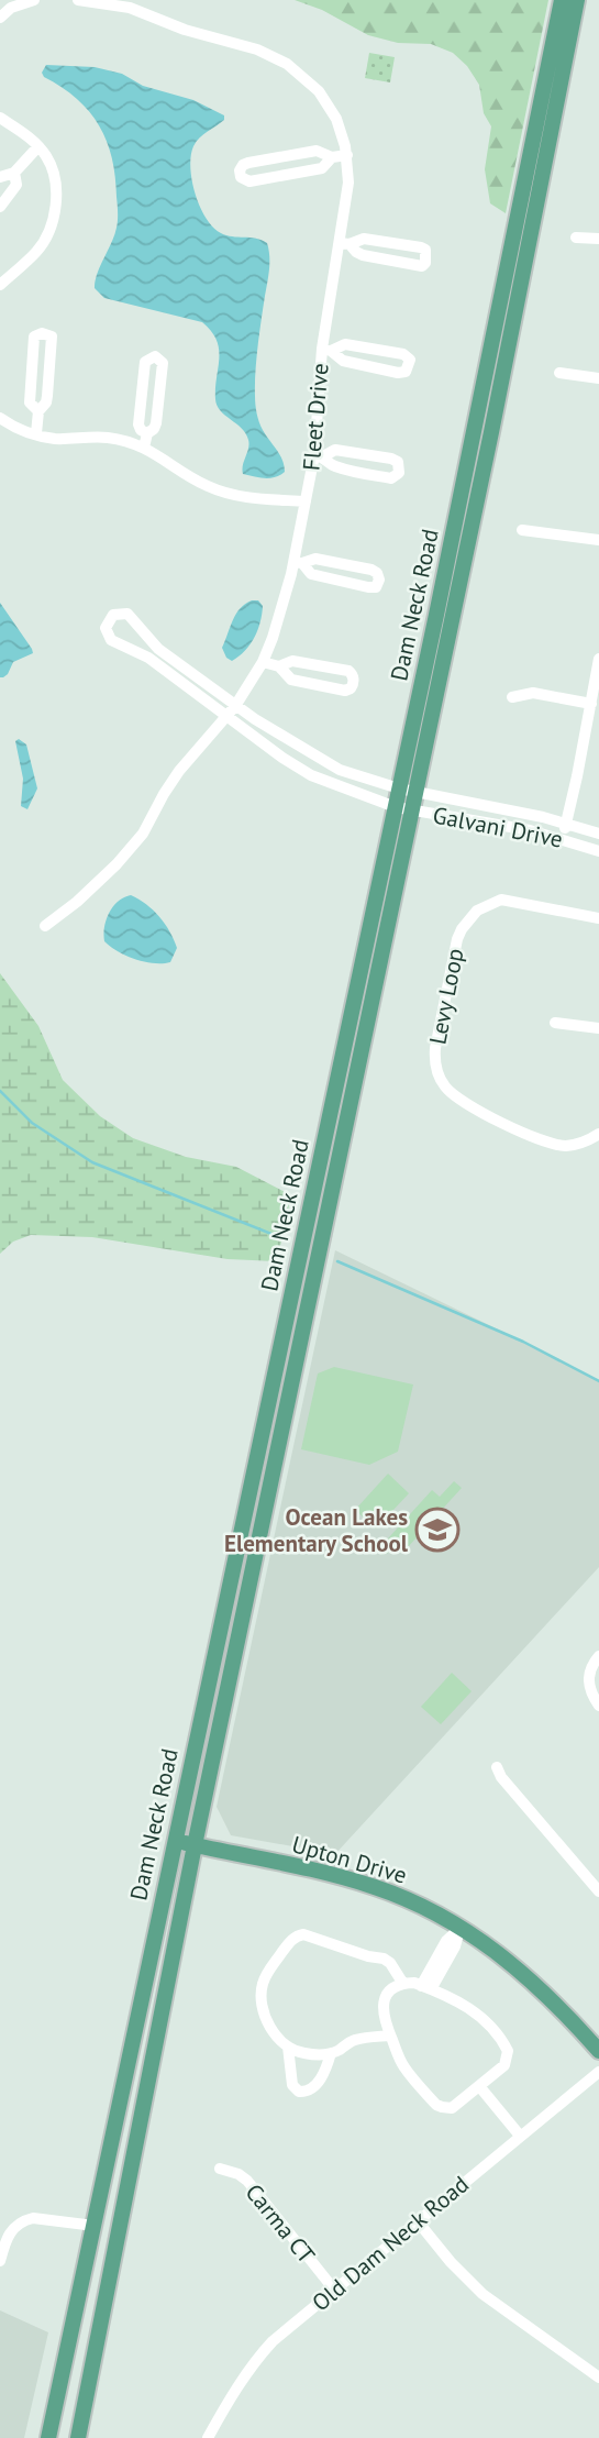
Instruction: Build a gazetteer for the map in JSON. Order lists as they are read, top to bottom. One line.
{"streets":{"main road":["Dam Neck Road","Upton Drive"],"street":["Fleet Drive","Galvani Drive","Levy Loop","Carma CT","Old Dam Neck Road"]},"crossings":[["Fleet Drive","Galvani Drive"],["Dam Neck Road","Galvani Drive"],["Dam Neck Road","Upton Drive"],["Carma CT","Old Dam Neck Road"]],"places":{"school or university":["Ocean Lakes Elementary School"]}}
